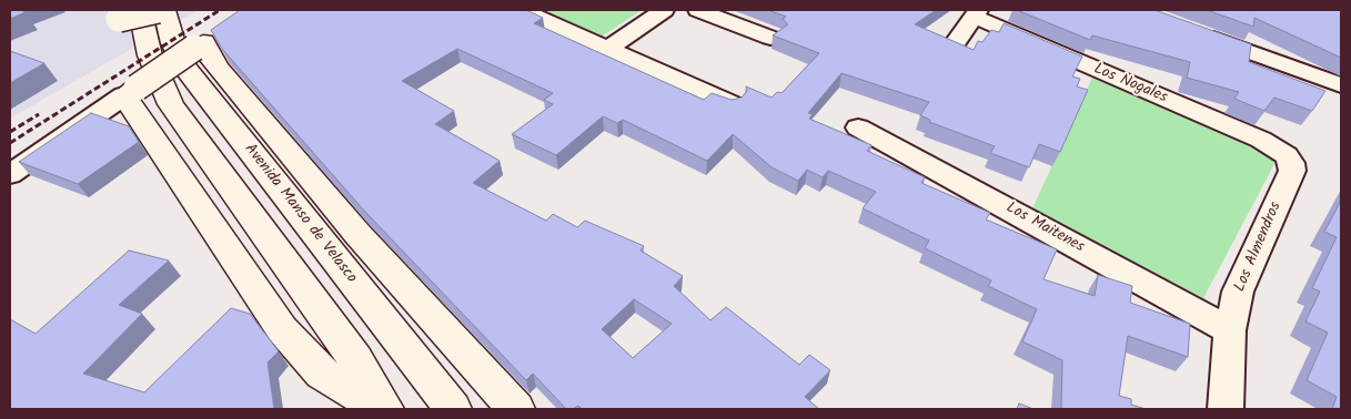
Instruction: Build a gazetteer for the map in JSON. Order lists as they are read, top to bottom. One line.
{"streets":{"main road":["Avenida Manso de Velasco"],"street":["Los Nogales","Los Maitenes","Los Almendros"]},"crossings":[["Los Nogales","Los Almendros"],["Los Maitenes","Los Almendros"]]}
